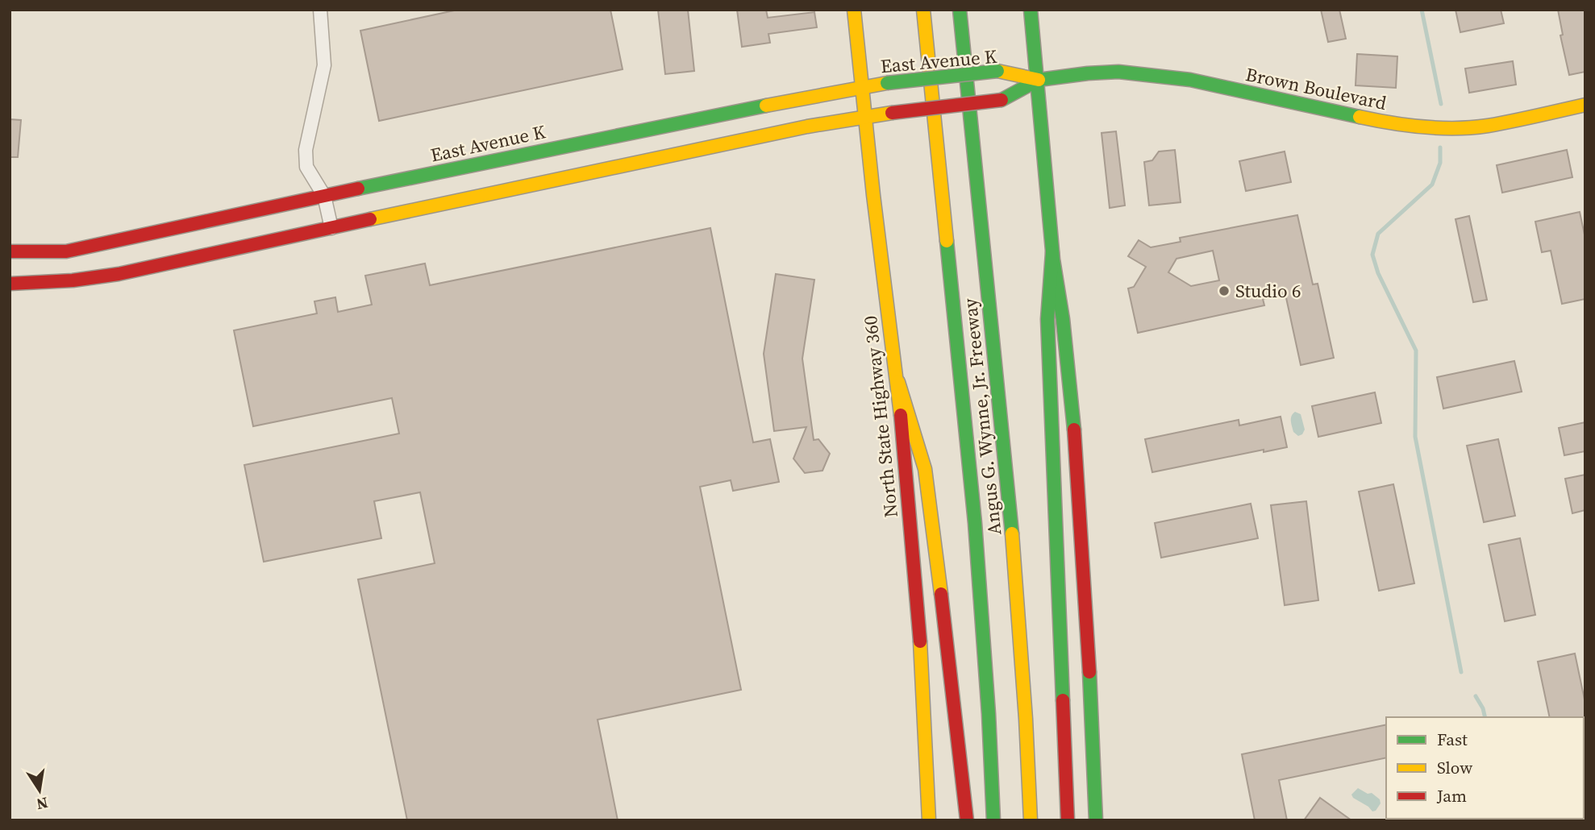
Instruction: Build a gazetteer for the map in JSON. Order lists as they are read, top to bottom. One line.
{"streets":{"main road":["East Avenue K","Brown Boulevard","North State Highway 360","Angus G. Wynne, Jr. Freeway"]},"crossings":[["East Avenue K","Brown Boulevard"],["East Avenue K","North State Highway 360"]],"places":["Studio 6"],"legend":["Fast","Slow","Jam"],"north":"bottom"}
